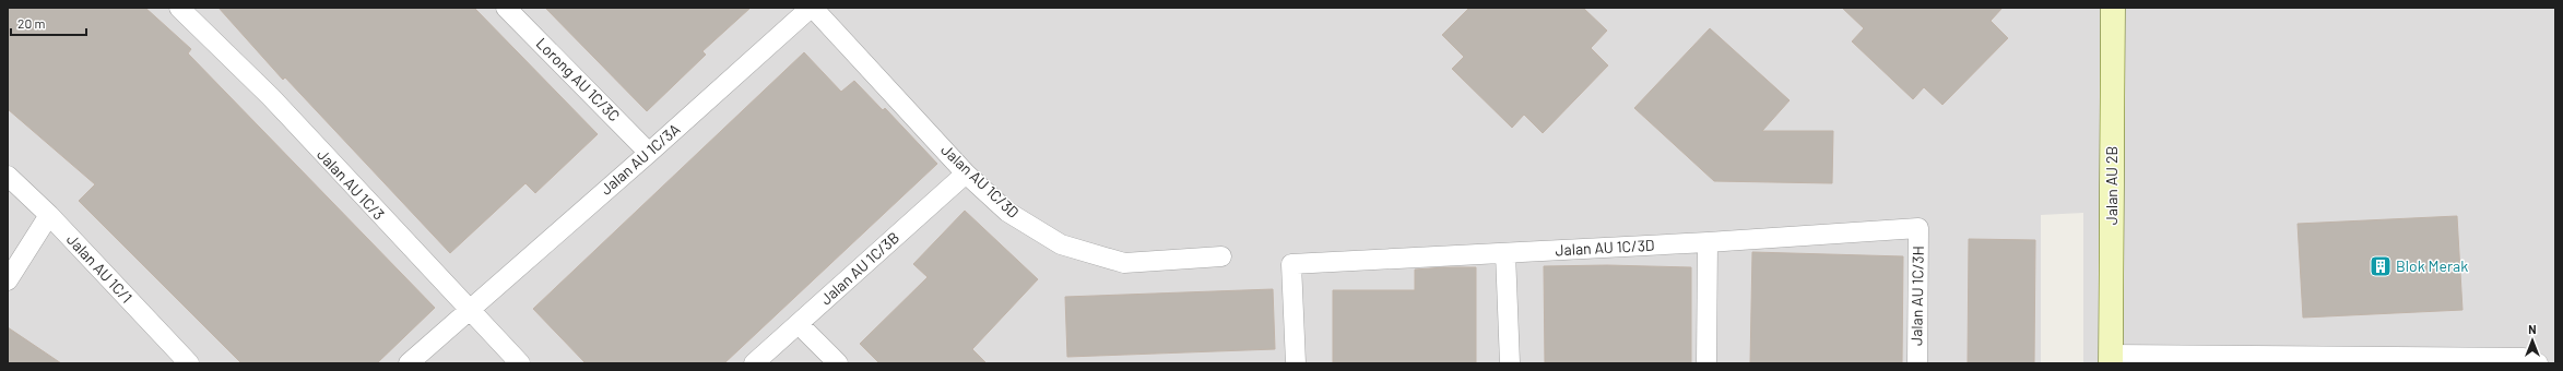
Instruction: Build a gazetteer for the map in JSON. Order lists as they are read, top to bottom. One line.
{"streets":{"street":["Lorong AU 1C/3C","Jalan AU 1C/3A","Jalan AU 1C/3D","Jalan AU 1C/3","Jalan AU 2B","Jalan AU 1C/1","Jalan AU 1C/3B","Jalan AU 1C/3H"]},"crossings":[["Lorong AU 1C/3C","Jalan AU 1C/3A"],["Jalan AU 1C/3A","Jalan AU 1C/3D"],["Jalan AU 1C/3A","Jalan AU 1C/3"],["Jalan AU 1C/3D","Jalan AU 1C/3B"],["Jalan AU 1C/3D","Jalan AU 1C/3H"]],"places":{"building":["Blok Merak"]},"scale_bar":"20 m","north":"top"}
